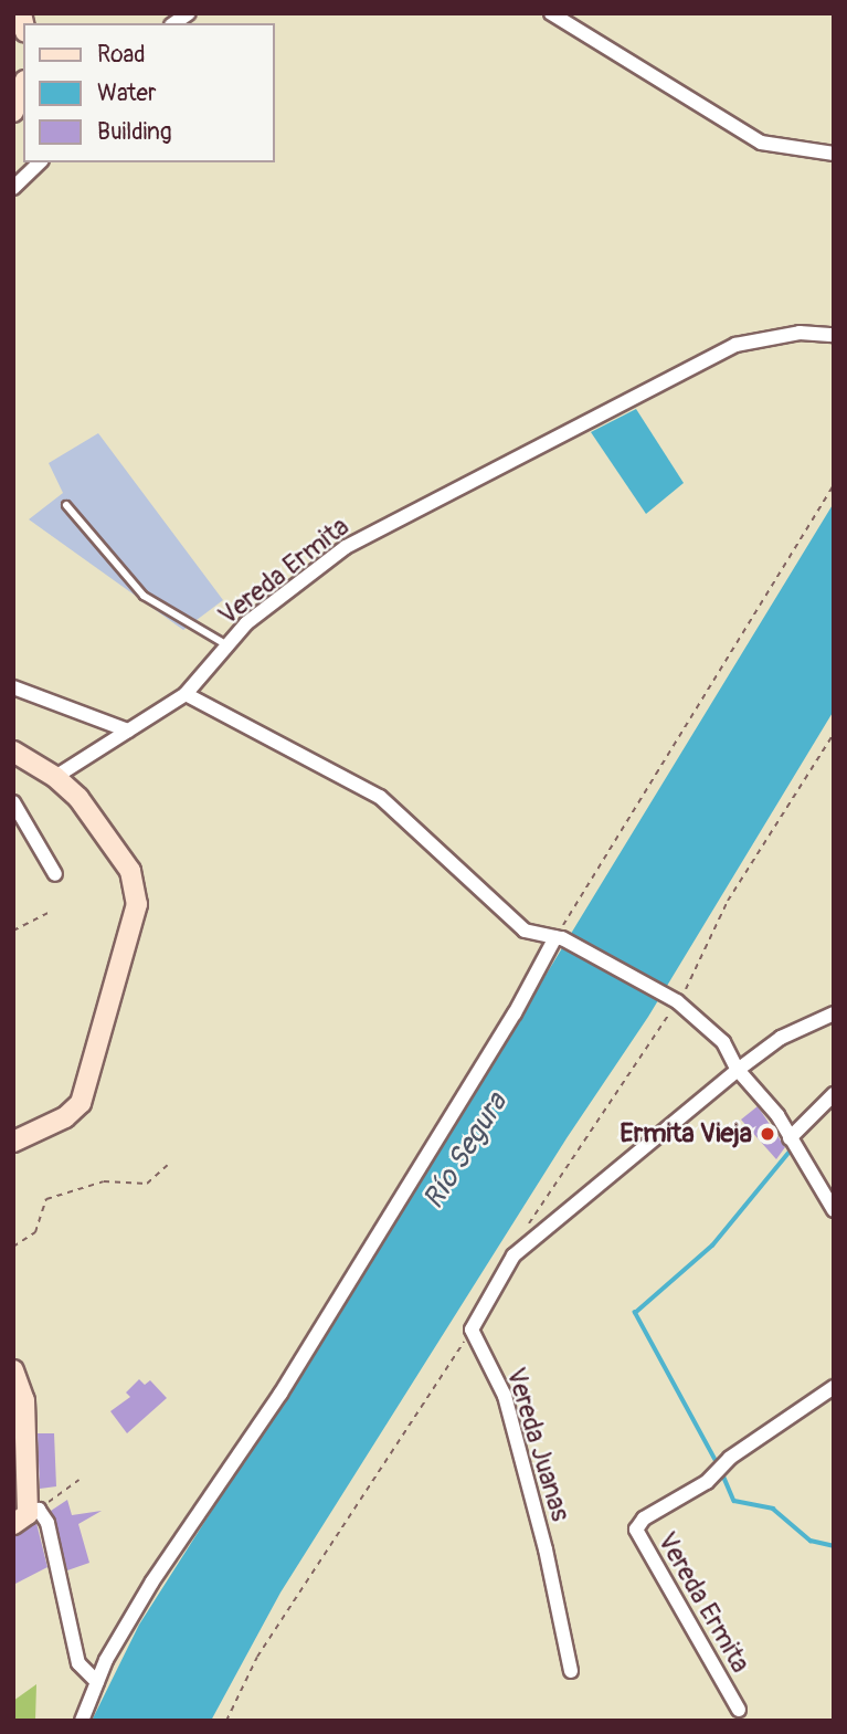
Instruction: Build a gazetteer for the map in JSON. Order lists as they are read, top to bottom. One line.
{"streets":{"street":["Vereda Ermita","Vereda Juanas"]},"water":["Río Segura"],"places":["Ermita Vieja"],"legend":["Road","Water","Building"]}
